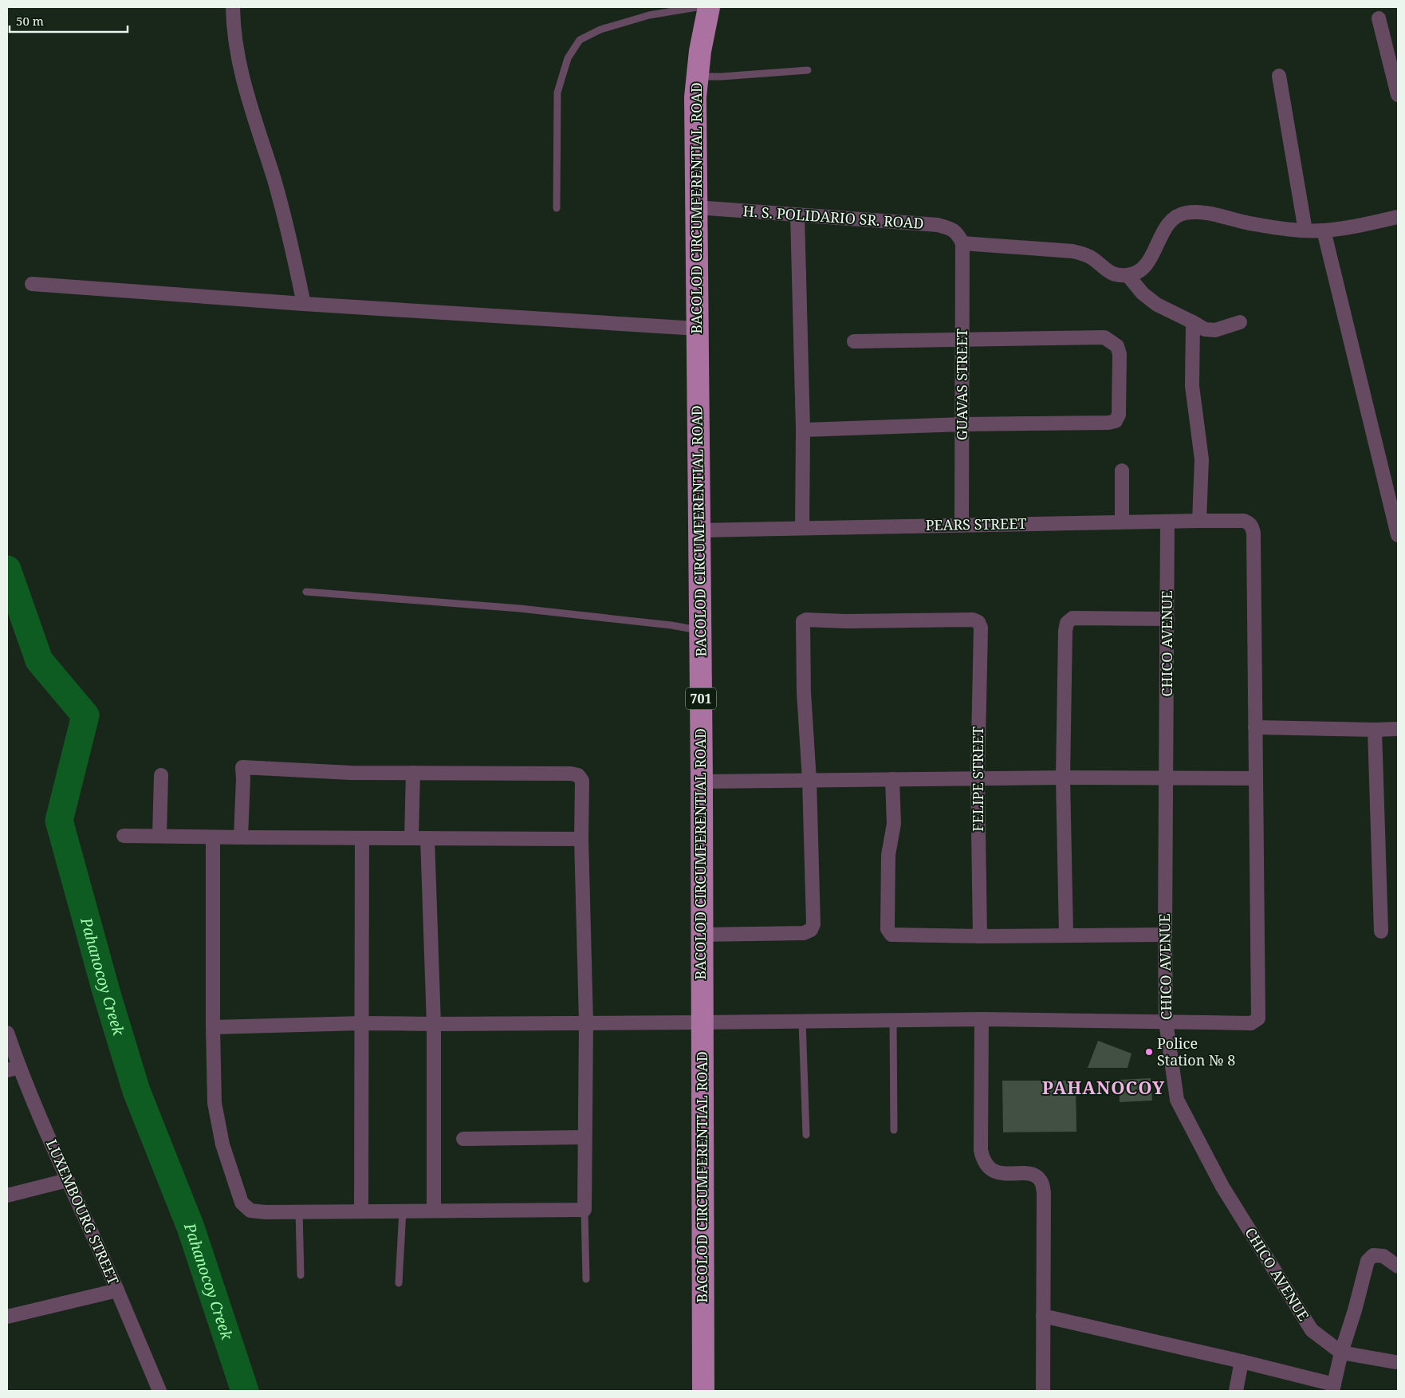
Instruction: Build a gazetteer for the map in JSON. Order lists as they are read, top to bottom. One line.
{"streets":{"main road":["BACOLOD CIRCUMFERENTIAL ROAD","701"],"street":["H. S. POLIDARIO SR. ROAD","GUAVAS STREET","PEARS STREET","CHICO AVENUE","FELIPE STREET","LUXEMBOURG STREET"]},"crossings":[["BACOLOD CIRCUMFERENTIAL ROAD","H. S. POLIDARIO SR. ROAD"],["BACOLOD CIRCUMFERENTIAL ROAD","PEARS STREET"],["H. S. POLIDARIO SR. ROAD","GUAVAS STREET"],["GUAVAS STREET","PEARS STREET"],["PEARS STREET","CHICO AVENUE"]],"districts":["PAHANOCOY"],"water":["Pahanocoy Creek"],"places":["Police Station № 8"],"scale_bar":"50 m"}
